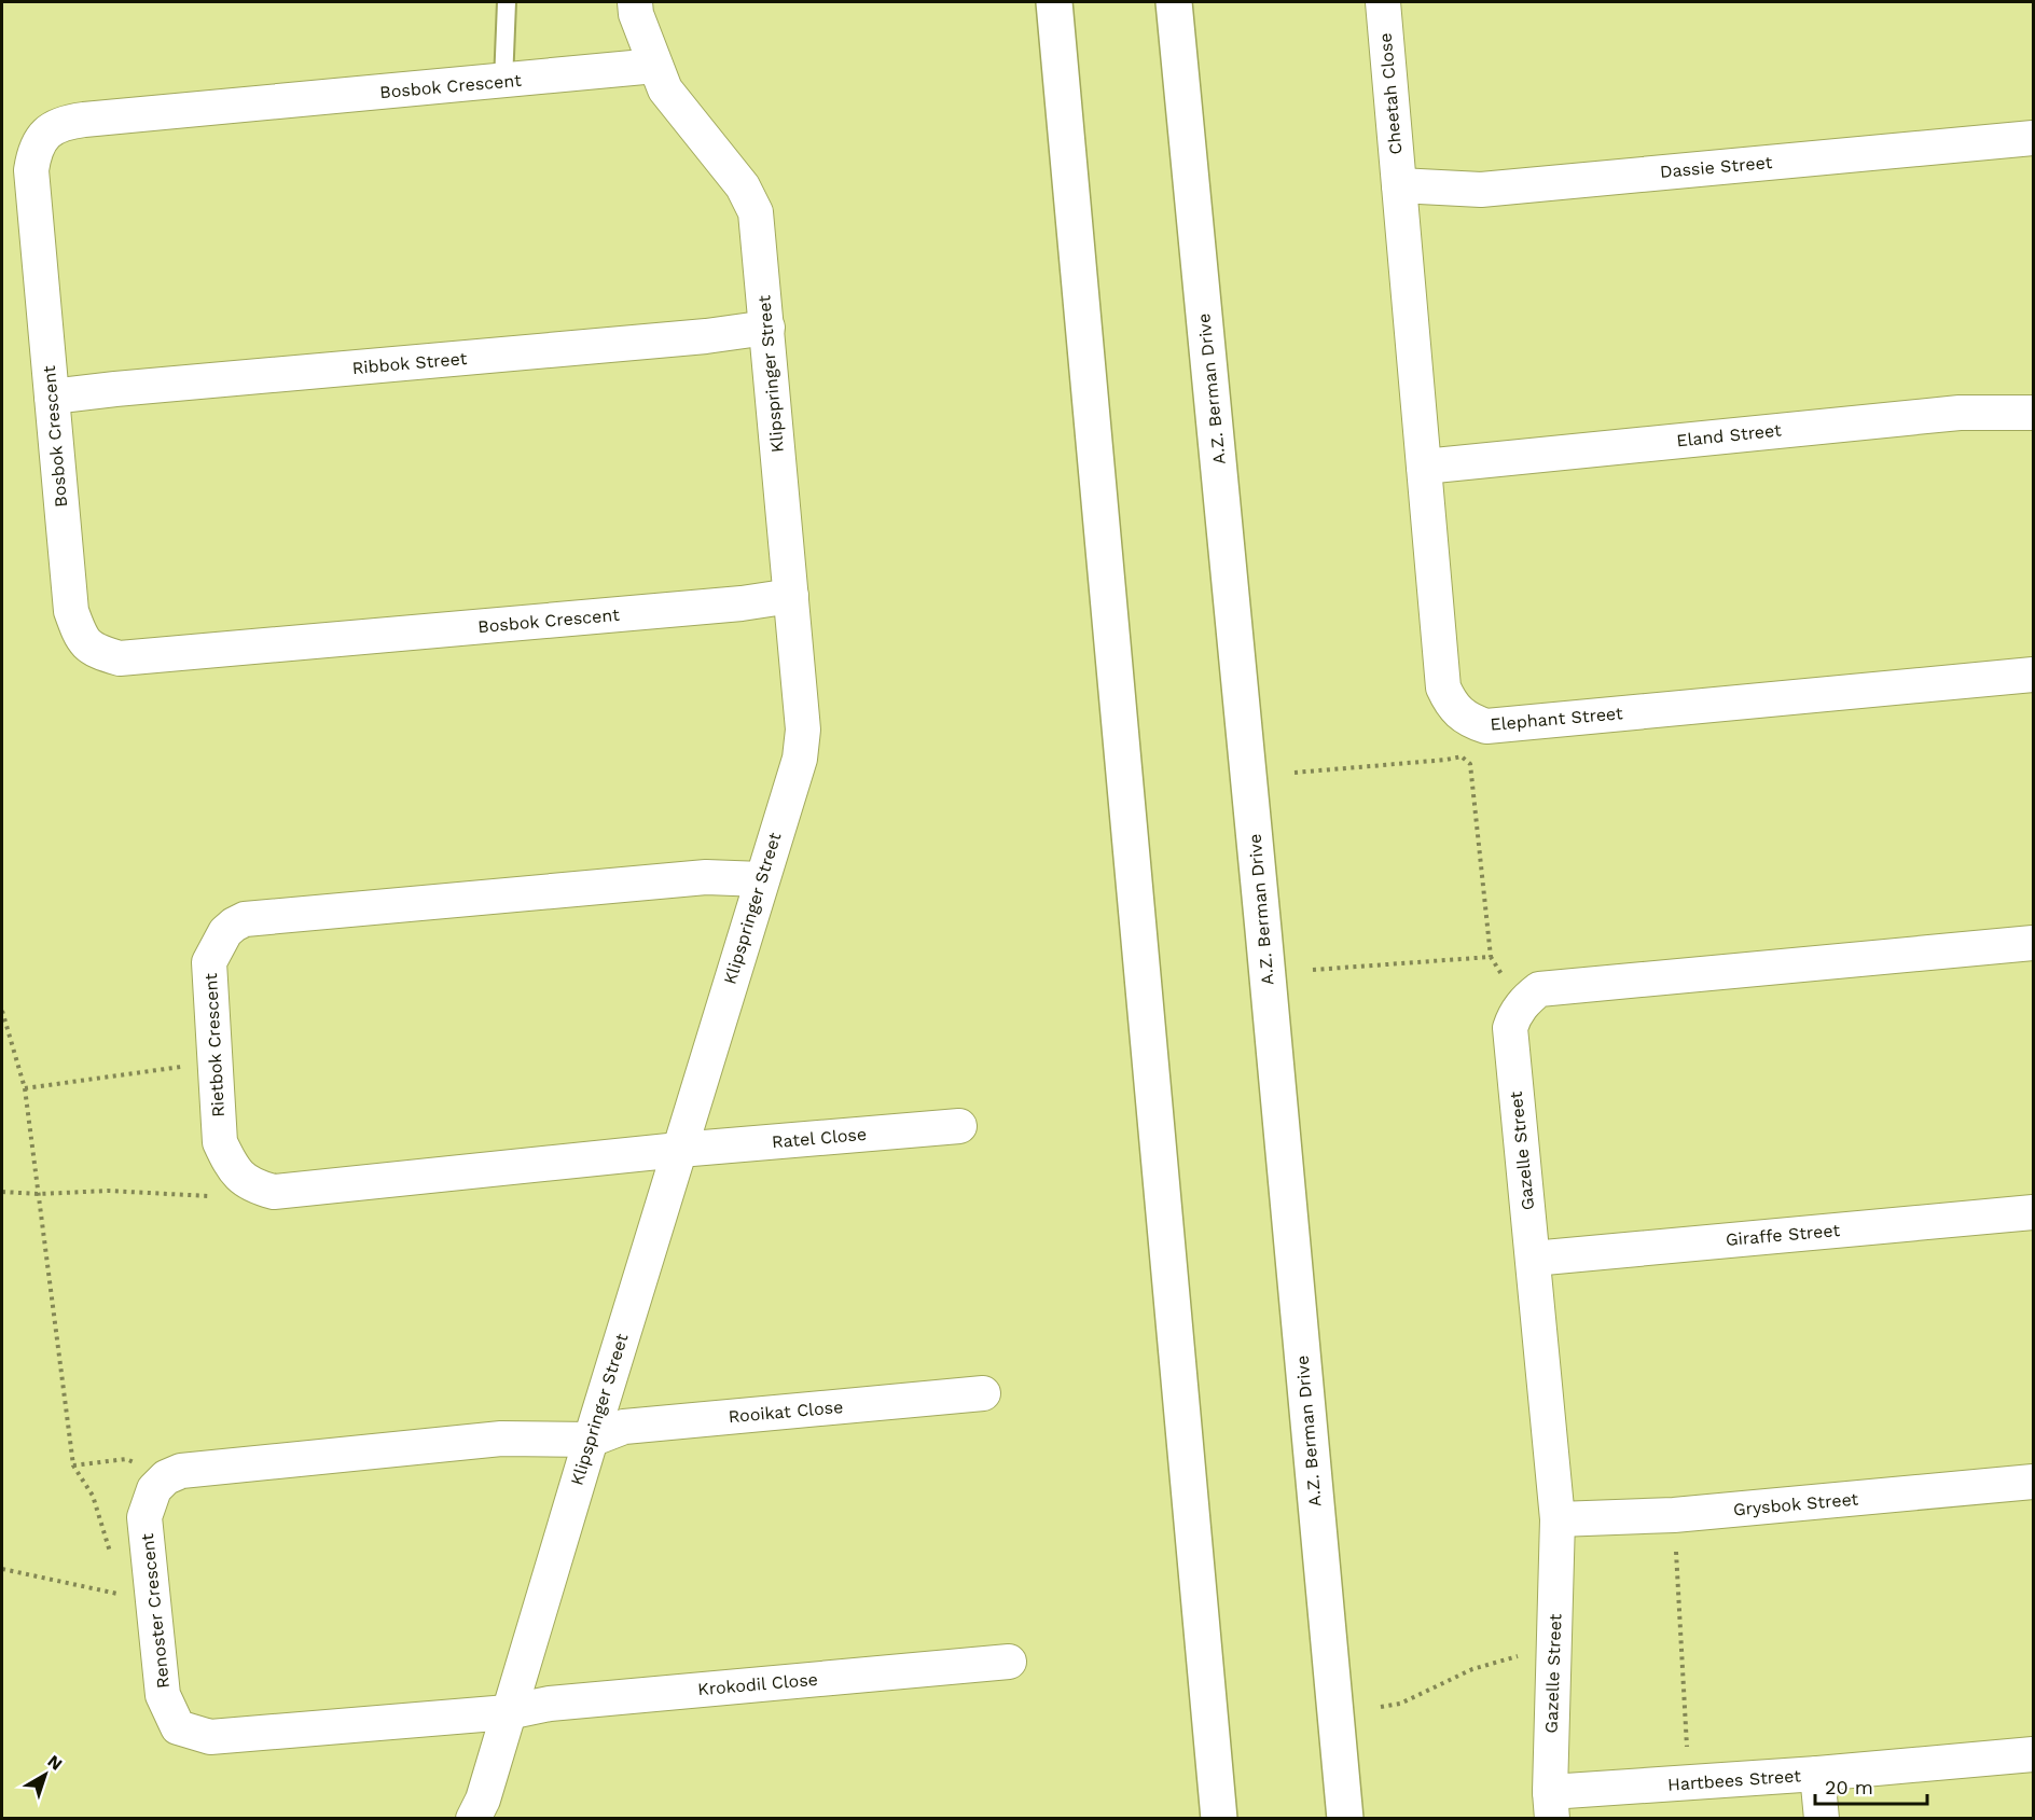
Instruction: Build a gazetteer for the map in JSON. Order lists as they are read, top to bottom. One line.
{"streets":{"main road":["A.Z. Berman Drive"],"street":["Bosbok Crescent","Cheetah Close","Dassie Street","Ribbok Street","Klipspringer Street","Eland Street","Elephant Street","Rietbok Crescent","Ratel Close","Gazelle Street","Giraffe Street","Rooikat Close","Grysbok Street","Renoster Crescent","Krokodil Close","Hartbees Street"]},"crossings":[["Bosbok Crescent","Ribbok Street"],["Bosbok Crescent","Klipspringer Street"],["Cheetah Close","Dassie Street"],["Cheetah Close","Elephant Street"],["Dassie Street","Elephant Street"],["Ribbok Street","Klipspringer Street"],["Klipspringer Street","Rietbok Crescent"],["Klipspringer Street","Ratel Close"],["Klipspringer Street","Rooikat Close"],["Klipspringer Street","Renoster Crescent"],["Klipspringer Street","Krokodil Close"],["Eland Street","Elephant Street"],["Gazelle Street","Giraffe Street"],["Gazelle Street","Grysbok Street"],["Gazelle Street","Hartbees Street"],["Renoster Crescent","Krokodil Close"]],"scale_bar":"20 m","north":"top right"}
